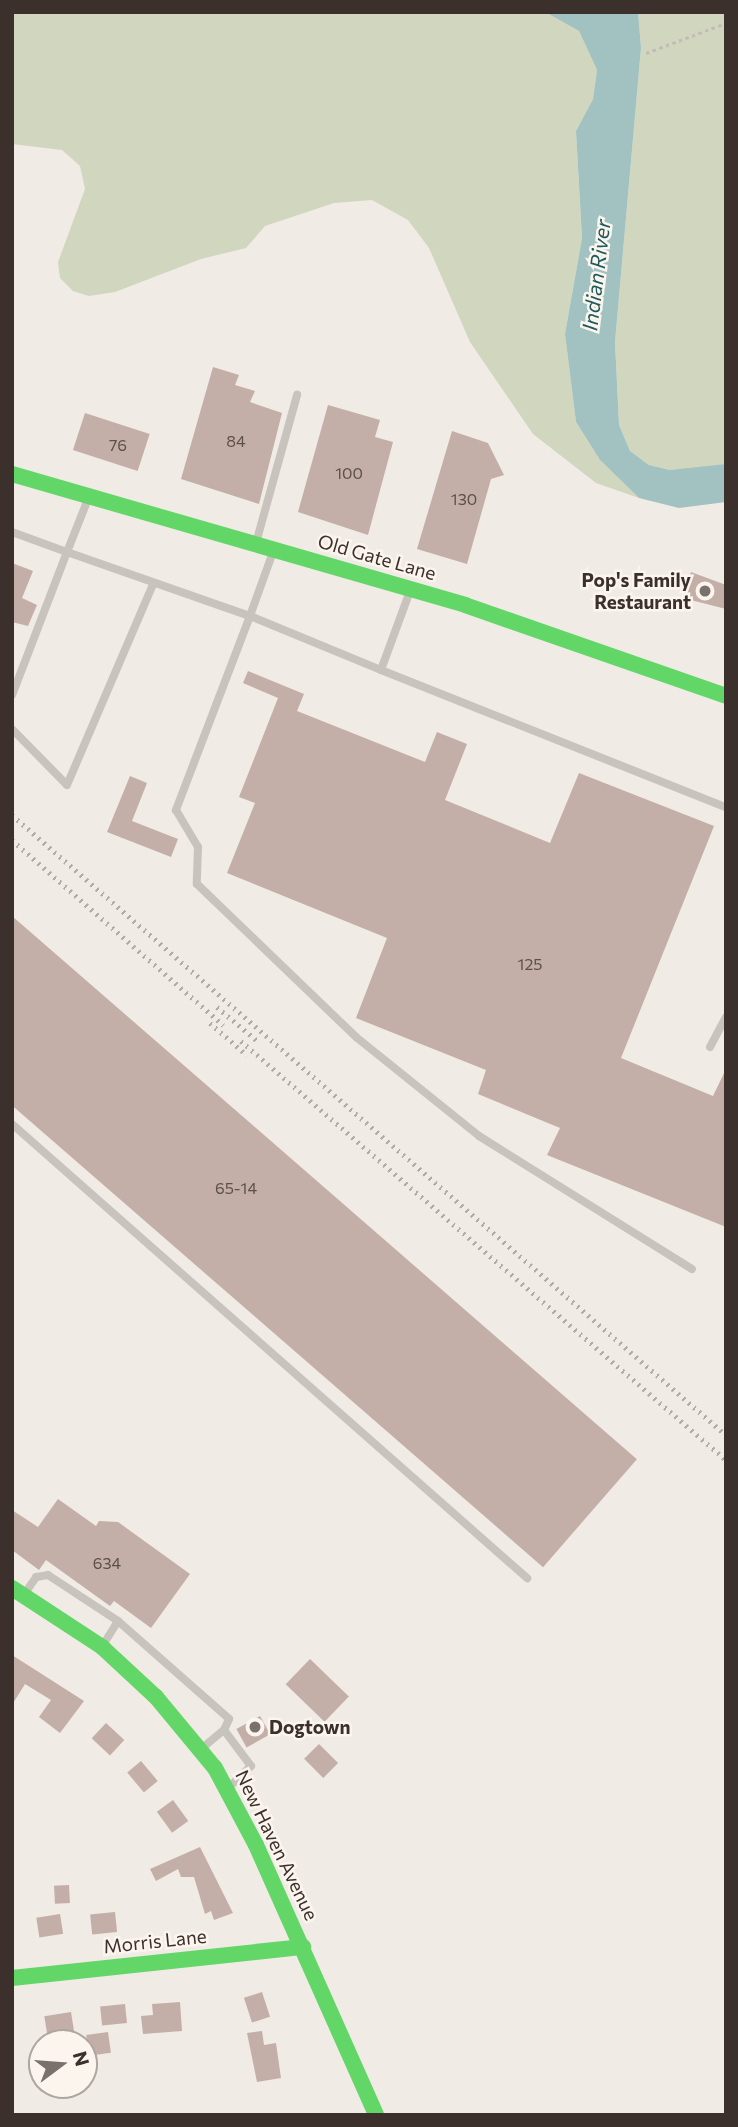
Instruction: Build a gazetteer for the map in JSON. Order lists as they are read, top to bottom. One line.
{"streets":{"main road":["Old Gate Lane","New Haven Avenue","Morris Lane"]},"crossings":[["New Haven Avenue","Morris Lane"]],"water":["Indian River"],"places":["Pop's Family Restaurant","Dogtown"],"house_numbers":["84","76","100","130","125","65-14","634"],"north":"right"}
